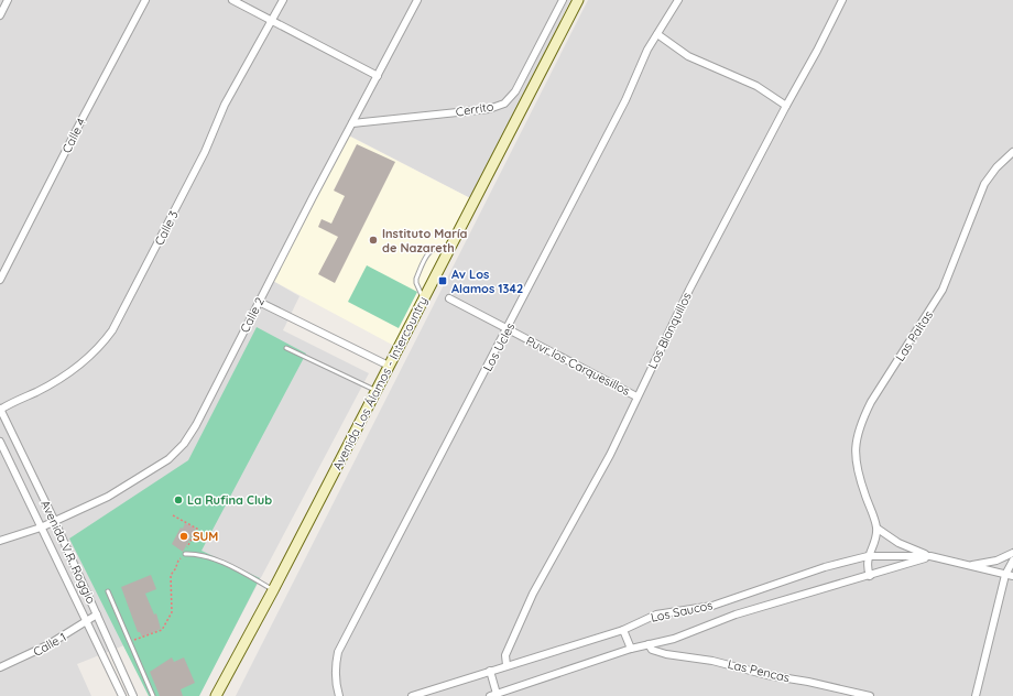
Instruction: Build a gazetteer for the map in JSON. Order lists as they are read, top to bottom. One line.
{"streets":{"main road":["Avenida Los Álamos - Intercountry"],"street":["Cerrito","Calle 4","Calle 3","Calle 2","Los Blanquillos","Las Paltas","Los Ucles","Puvr los Carquesillos","Avenida V.R. Roggio","Los Saucos","Calle 1","Las Pencas"]},"crossings":[["Cerrito","Calle 2"],["Calle 3","Avenida V.R. Roggio"],["Calle 2","Avenida V.R. Roggio"],["Los Blanquillos","Puvr los Carquesillos"],["Los Blanquillos","Los Saucos"],["Los Ucles","Puvr los Carquesillos"],["Avenida V.R. Roggio","Calle 1"],["Los Saucos","Las Pencas"]],"places":{"other":["Instituto María de Nazareth","La Rufina Club","SUM"],"transit":["Av Los Alamos 1342"]}}
